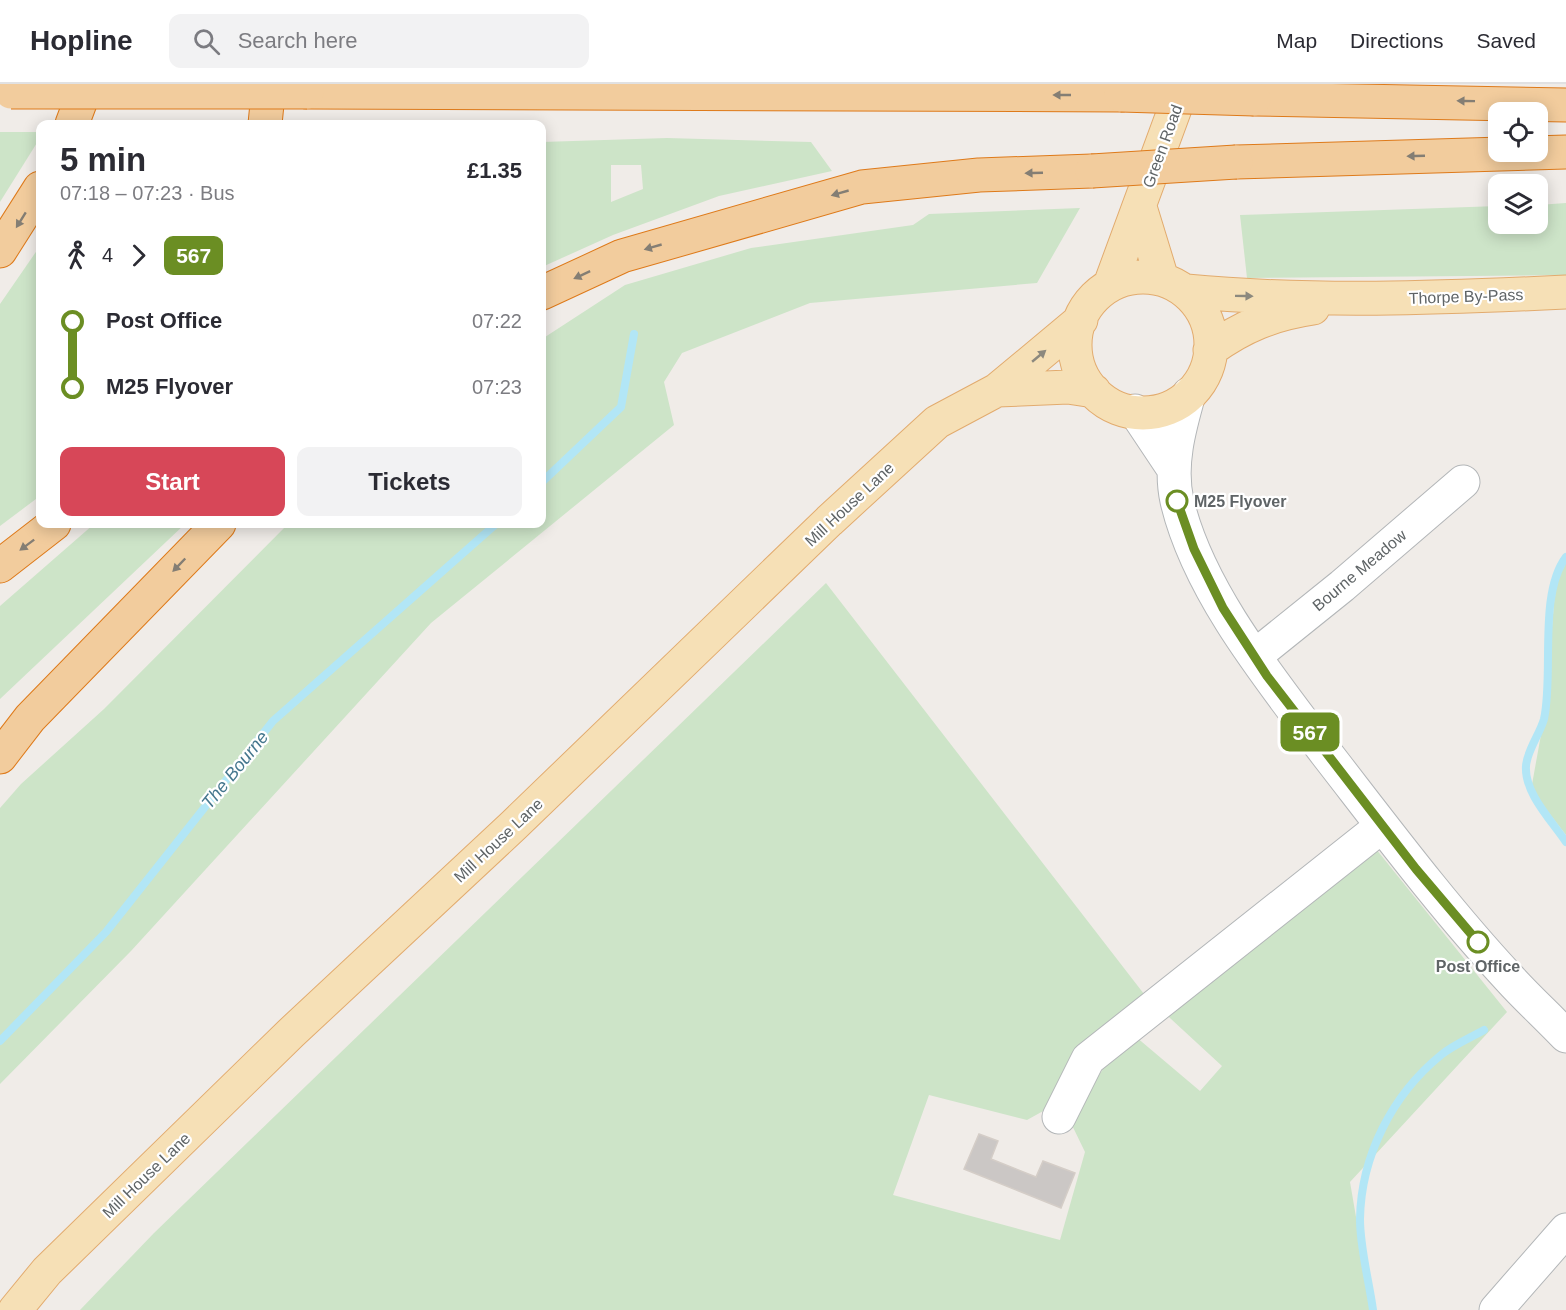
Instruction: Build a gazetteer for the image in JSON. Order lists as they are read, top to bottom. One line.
{"streets":{"main road":["Green Road","Thorpe By-Pass","Mill House Lane"],"street":["Bourne Meadow"]},"crossings":[["Green Road","Thorpe By-Pass"],["Green Road","Mill House Lane"],["Thorpe By-Pass","Mill House Lane"]],"water":["The Bourne"],"places":["M25 Flyover","Post Office"],"lines":["bus line 567"],"page":{"header":"Hopline","search":"Search here","nav":["Map","Directions","Saved"],"on_map":"567","heading":["5 min","07:18 – 07:23 · Bus","£1.35"],"legs":["4","567"],"list":[{"name":"Post Office","value":"07:22"},{"name":"M25 Flyover","value":"07:23"}],"buttons":["Start","Tickets"]}}
